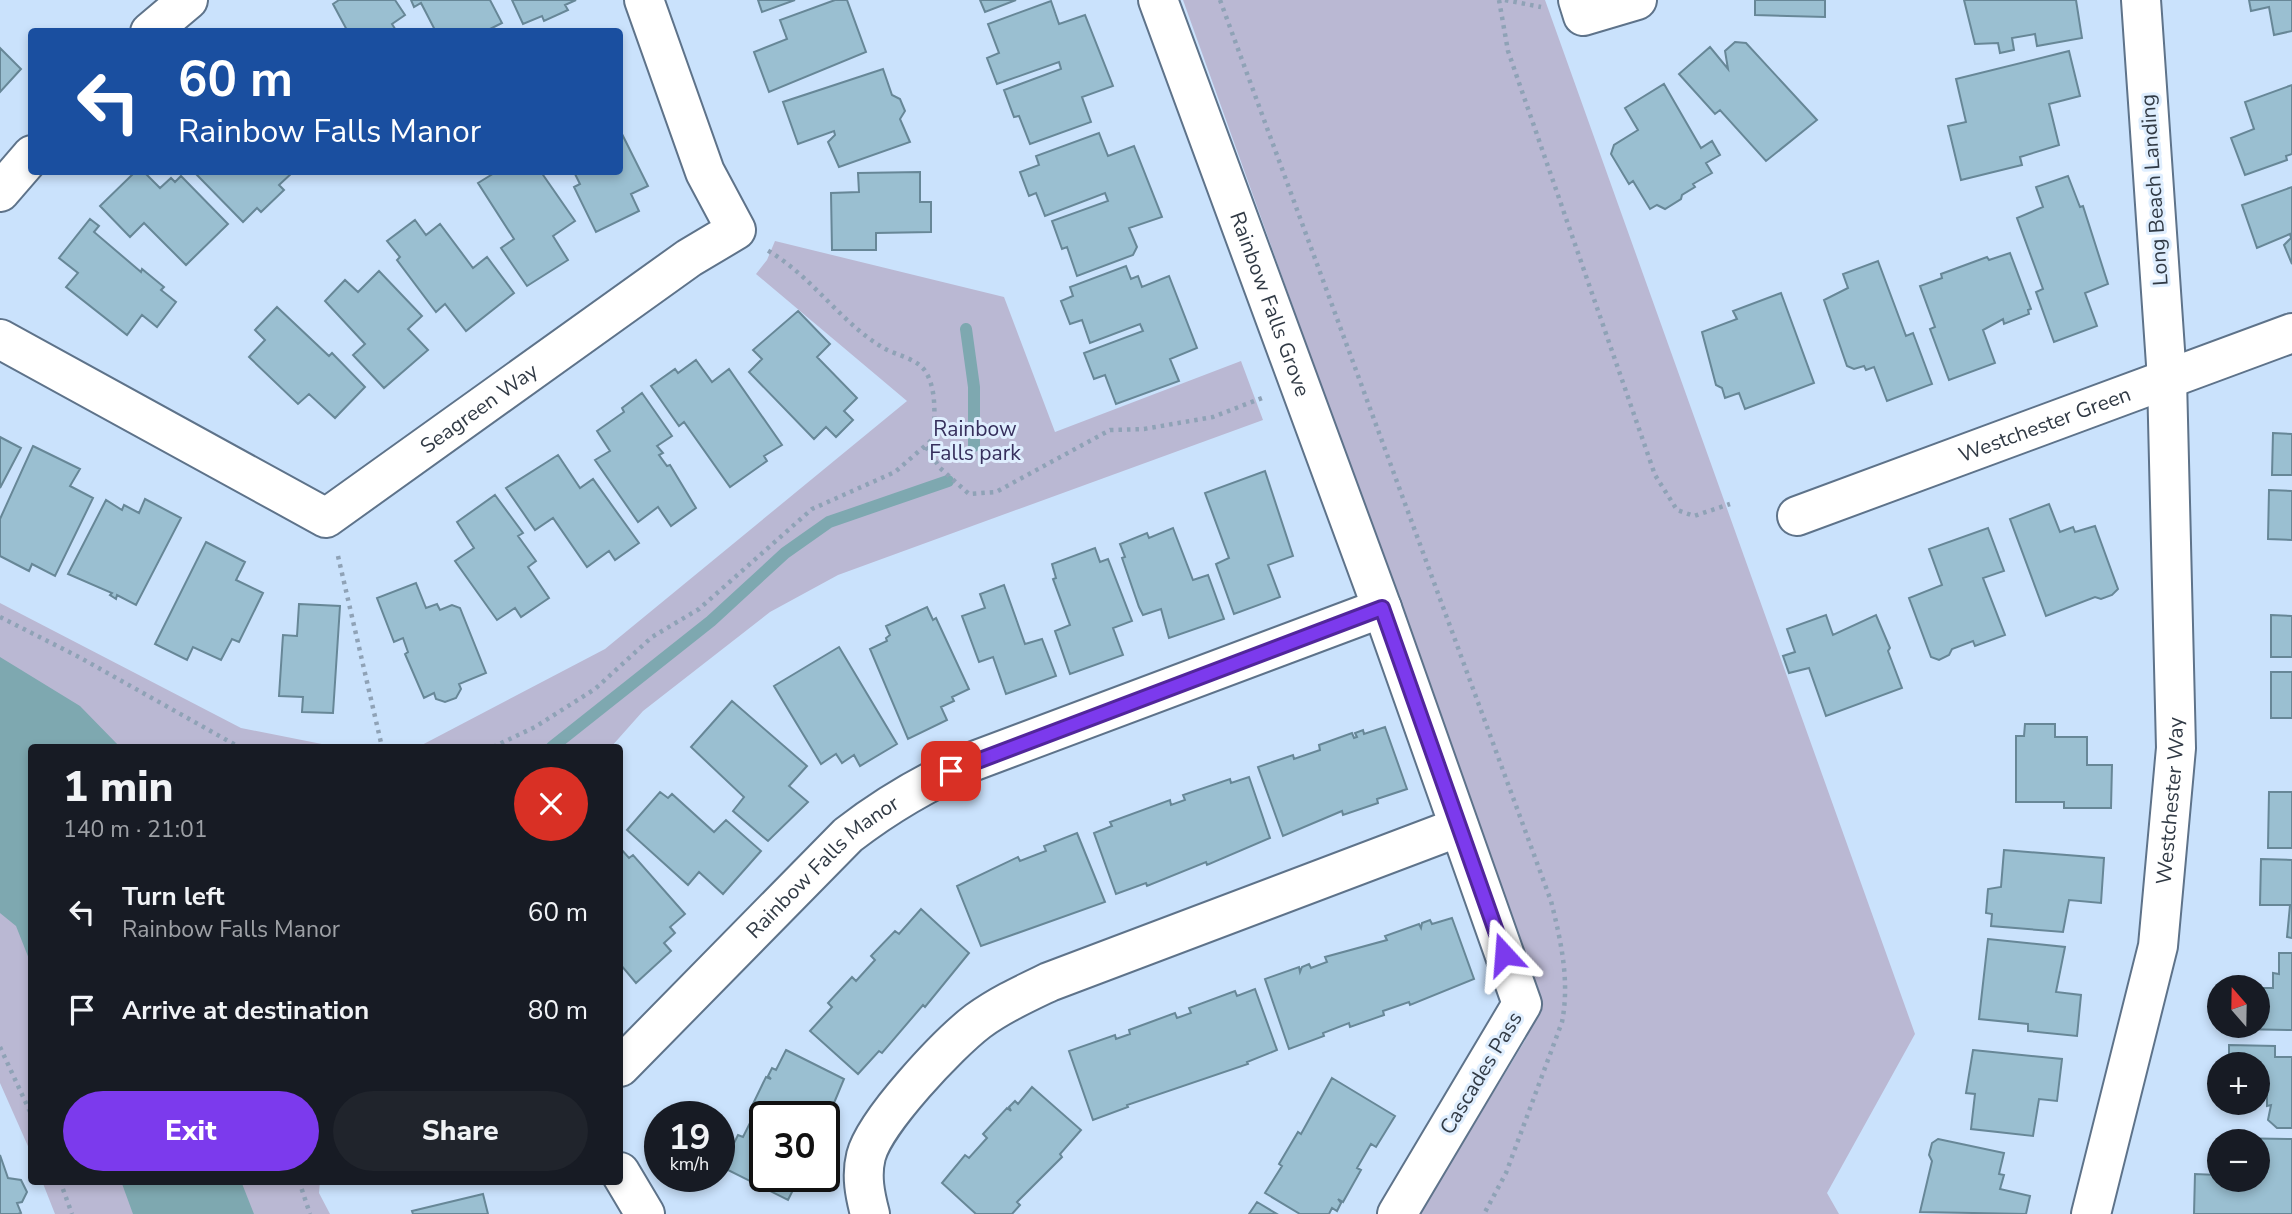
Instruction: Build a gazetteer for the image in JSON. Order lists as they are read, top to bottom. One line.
{"streets":{"street":["Long Beach Landing","Rainbow Falls Grove","Seagreen Way","Westchester Green","Westchester Way","Rainbow Falls Manor","Cascades Pass"]},"crossings":[["Long Beach Landing","Westchester Green"],["Long Beach Landing","Westchester Way"],["Rainbow Falls Grove","Rainbow Falls Manor"],["Rainbow Falls Grove","Cascades Pass"],["Westchester Green","Westchester Way"],["Rainbow Falls Manor","Cascades Pass"]],"parks":["Rainbow Falls park"],"north":"top","page":{"turn":["60 m","Rainbow Falls Manor"],"heading":["1 min","140 m · 21:01"],"list":[{"name":"Turn left","note":"Rainbow Falls Manor","value":"60 m"},{"name":"Arrive at destination","value":"80 m"}],"map_buttons":["+","−"],"buttons":["Exit","Share"],"speed":"19 km/h","limit":"30"}}
